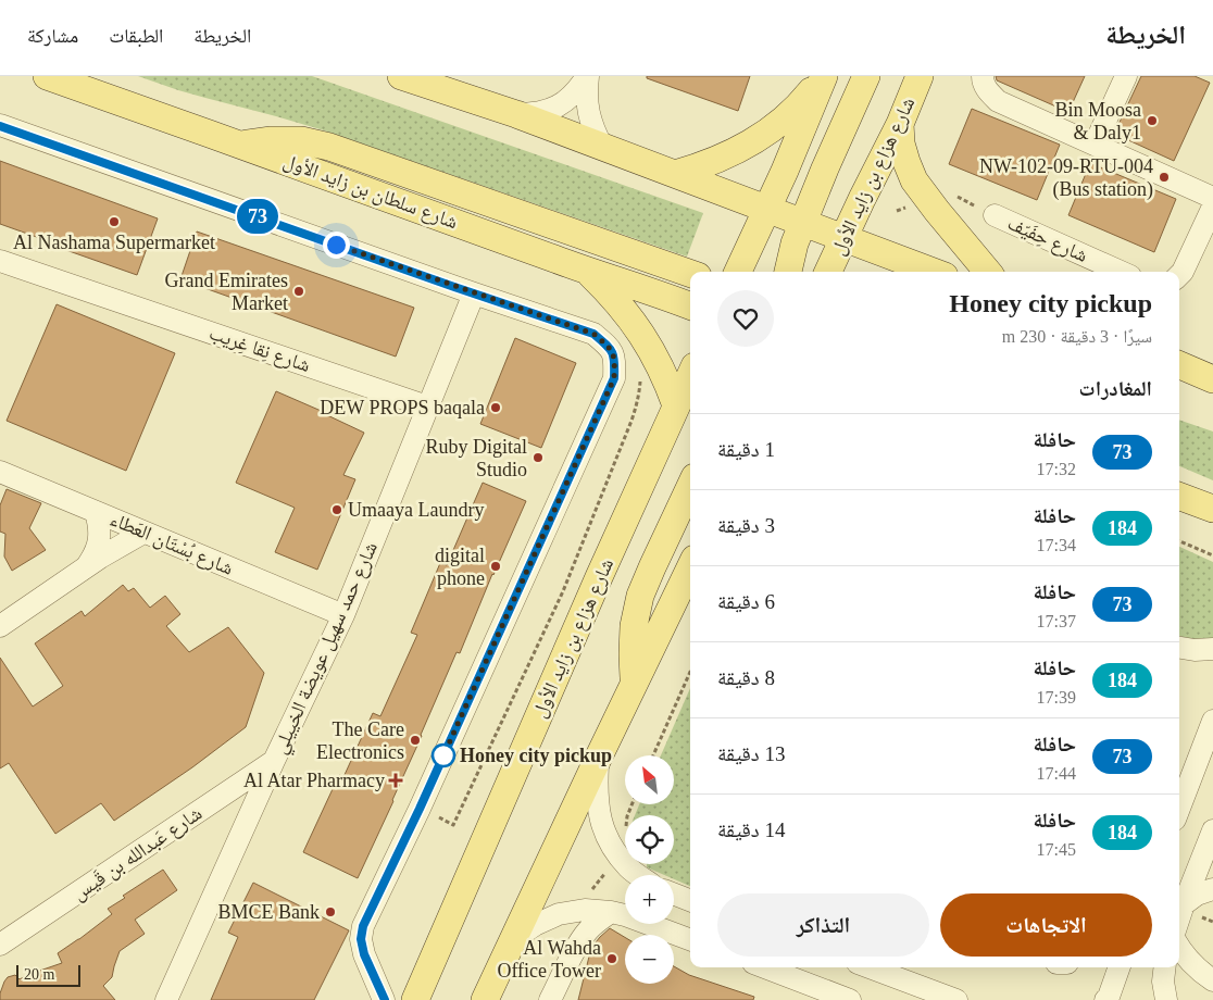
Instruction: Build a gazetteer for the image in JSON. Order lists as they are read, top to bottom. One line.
{"streets":{"main road":["شارع هزاع بن زايد الأول","شارع سلطان بن زايد الأول"],"street":["شارع حِفَيّف","شارع نِقا غِريب","شارع بُسْتَان العَطاء","شارع حمد سهيل عويضة الخييلي","شارع عَبدالله بن قَيس"]},"crossings":[["شارع نِقا غِريب","شارع حمد سهيل عويضة الخييلي"],["شارع بُسْتَان العَطاء","شارع حمد سهيل عويضة الخييلي"],["شارع حمد سهيل عويضة الخييلي","شارع عَبدالله بن قَيس"]],"places":{"other":["Bin Moosa & Daly1","NW-102-09-RTU-004 (Bus station)","Al Nashama Supermarket","Grand Emirates Market","DEW PROPS baqala","Ruby Digital Studio","Umaaya Laundry","digital phone","The Care Electronics","Honey city pickup","BMCE Bank","Al Wahda Office Tower"],"health":["Al Atar Pharmacy"]},"lines":["bus line 73"],"scale_bar":"20 m","north":"top left","page":{"header":"الخريطة","nav":["الخريطة","الطبقات","مشاركة"],"on_map":"73","heading":[["Honey city pickup","سيرًا · 3 دقيقة · 230 m"],"المغادرات"],"list":[{"mark":"73","name":"حافلة","note":"17:32","value":"1 دقيقة"},{"mark":"184","name":"حافلة","note":"17:34","value":"3 دقيقة"},{"mark":"73","name":"حافلة","note":"17:37","value":"6 دقيقة"},{"mark":"184","name":"حافلة","note":"17:39","value":"8 دقيقة"},{"mark":"73","name":"حافلة","note":"17:44","value":"13 دقيقة"},{"mark":"184","name":"حافلة","note":"17:45","value":"14 دقيقة"}],"map_buttons":["+","−"],"buttons":["الاتجاهات","التذاكر"],"scale":"20 m"}}
